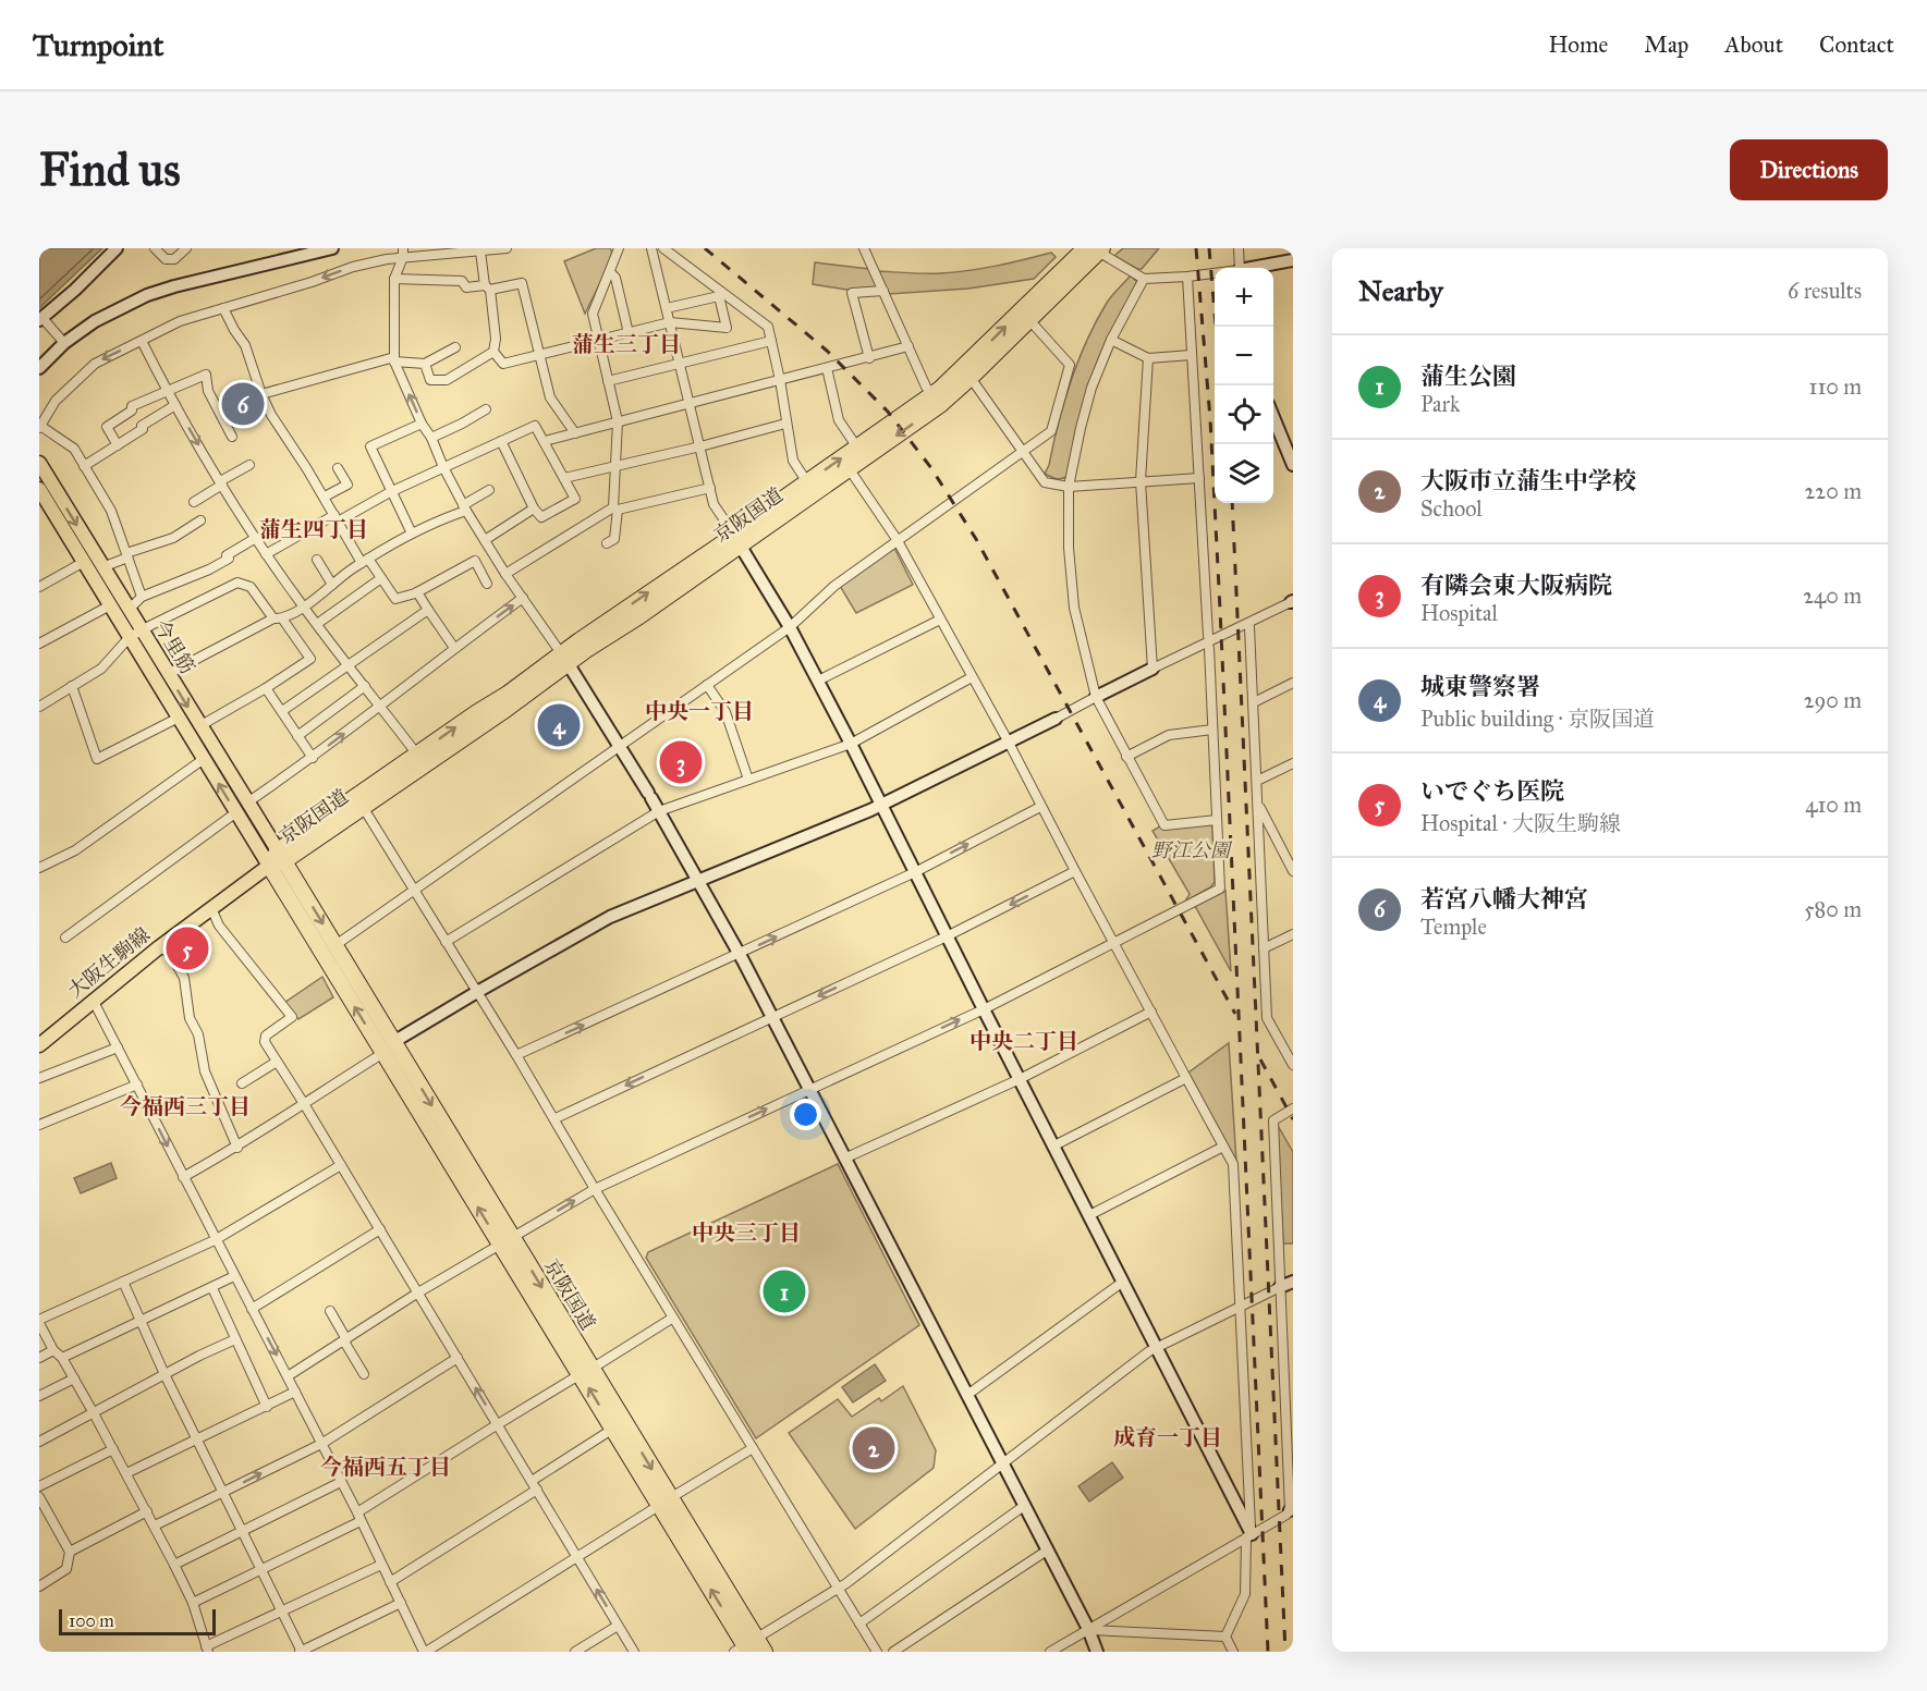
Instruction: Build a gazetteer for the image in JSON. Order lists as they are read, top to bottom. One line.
{"streets":{"highway":["京阪国道"],"main road":["今里筋","大阪生駒線"]},"crossings":[["京阪国道","今里筋"],["京阪国道","大阪生駒線"],["今里筋","大阪生駒線"]],"districts":["蒲生三丁目","蒲生四丁目","中央一丁目","中央二丁目","今福西三丁目","中央三丁目","成育一丁目","今福西五丁目"],"parks":["野江公園"],"scale_bar":"100 m","page":{"header":"Turnpoint","nav":["Home","Map","About","Contact"],"buttons":"Directions","title":"Find us","heading":["Nearby","6 results"],"map_buttons":["+","−"],"list":[{"mark":"1","name":"蒲生公園","note":"Park","value":"110 m"},{"mark":"2","name":"大阪市立蒲生中学校","note":"School","value":"220 m"},{"mark":"3","name":"有隣会東大阪病院","note":"Hospital","value":"240 m"},{"mark":"4","name":"城東警察署","note":"Public building · 京阪国道","value":"290 m"},{"mark":"5","name":"いでぐち医院","note":"Hospital · 大阪生駒線","value":"410 m"},{"mark":"6","name":"若宮八幡大神宮","note":"Temple","value":"580 m"}],"pins":["6","4","3","5","1","2"],"scale":"100 m"}}
